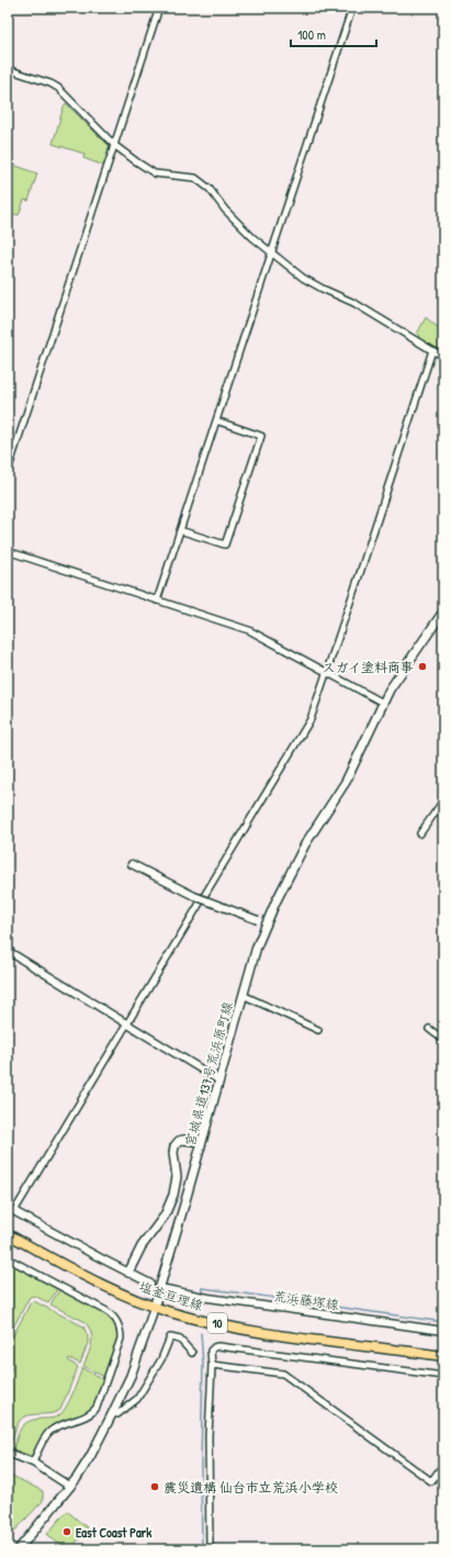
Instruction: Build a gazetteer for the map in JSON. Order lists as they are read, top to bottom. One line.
{"streets":{"main road":["宮城県道137号荒浜原町線","塩釜亘理線","10"],"street":["荒浜藤塚線"]},"crossings":[["宮城県道137号荒浜原町線","塩釜亘理線"]],"places":["スガイ塗料商事","震災遺構 仙台市立荒浜小学校","East Coast Park"],"scale_bar":"100 m"}
